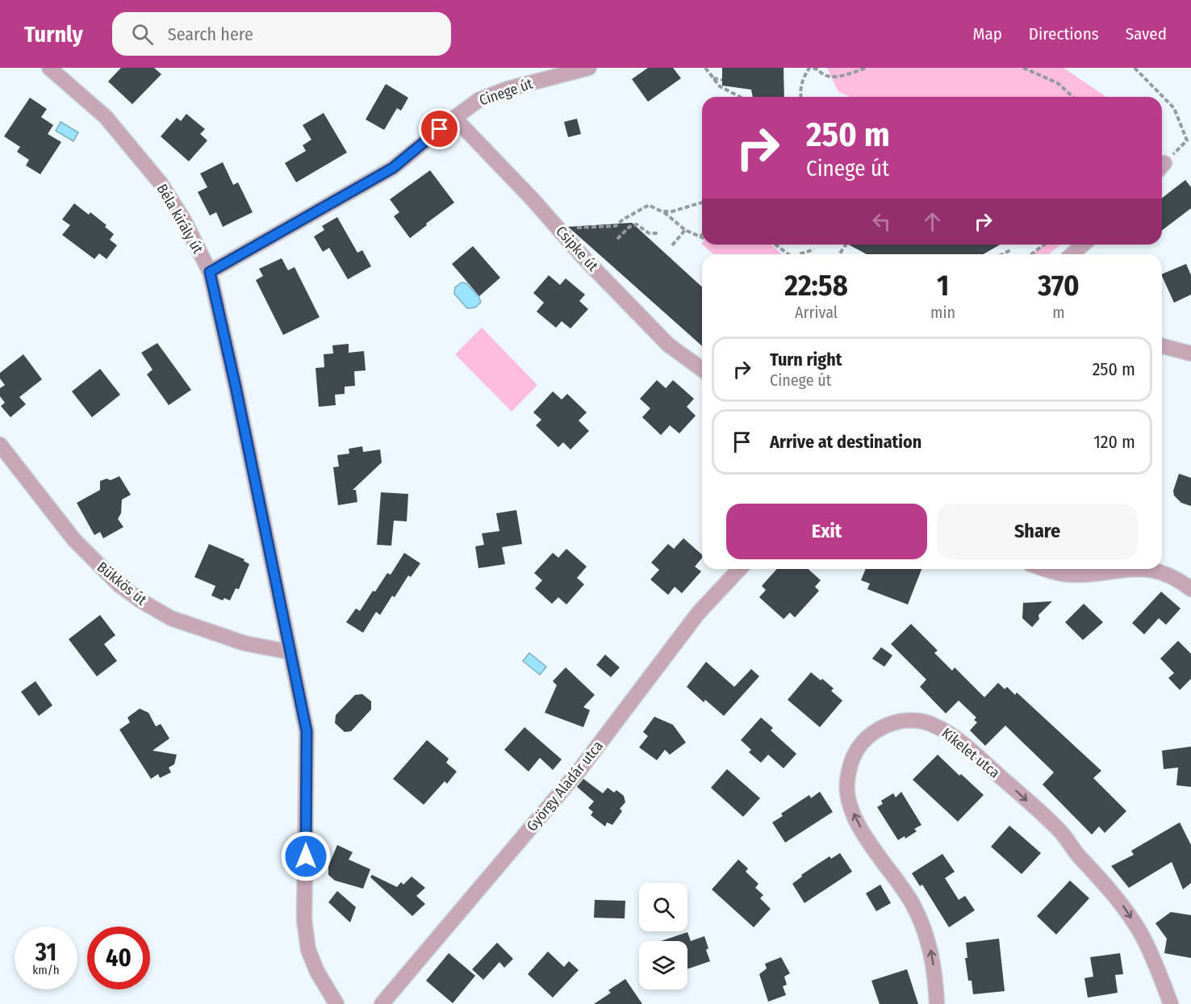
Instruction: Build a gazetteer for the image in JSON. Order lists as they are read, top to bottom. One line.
{"streets":{"street":["Cinege út","Béla király út","Csipke út","Bükkös út","Kikelet utca","György Aladár utca"]},"crossings":[["Cinege út","Béla király út"],["Cinege út","Csipke út"],["Béla király út","Bükkös út"]],"page":{"header":"Turnly","search":"Search here","nav":["Map","Directions","Saved"],"turn":["250 m","Cinege út"],"eta":["22:58","Arrival","1","min","370","m"],"list":[{"name":"Turn right","note":"Cinege út","value":"250 m"},{"name":"Arrive at destination","value":"120 m"}],"buttons":["Exit","Share"],"speed":"31 km/h","limit":"40"}}
